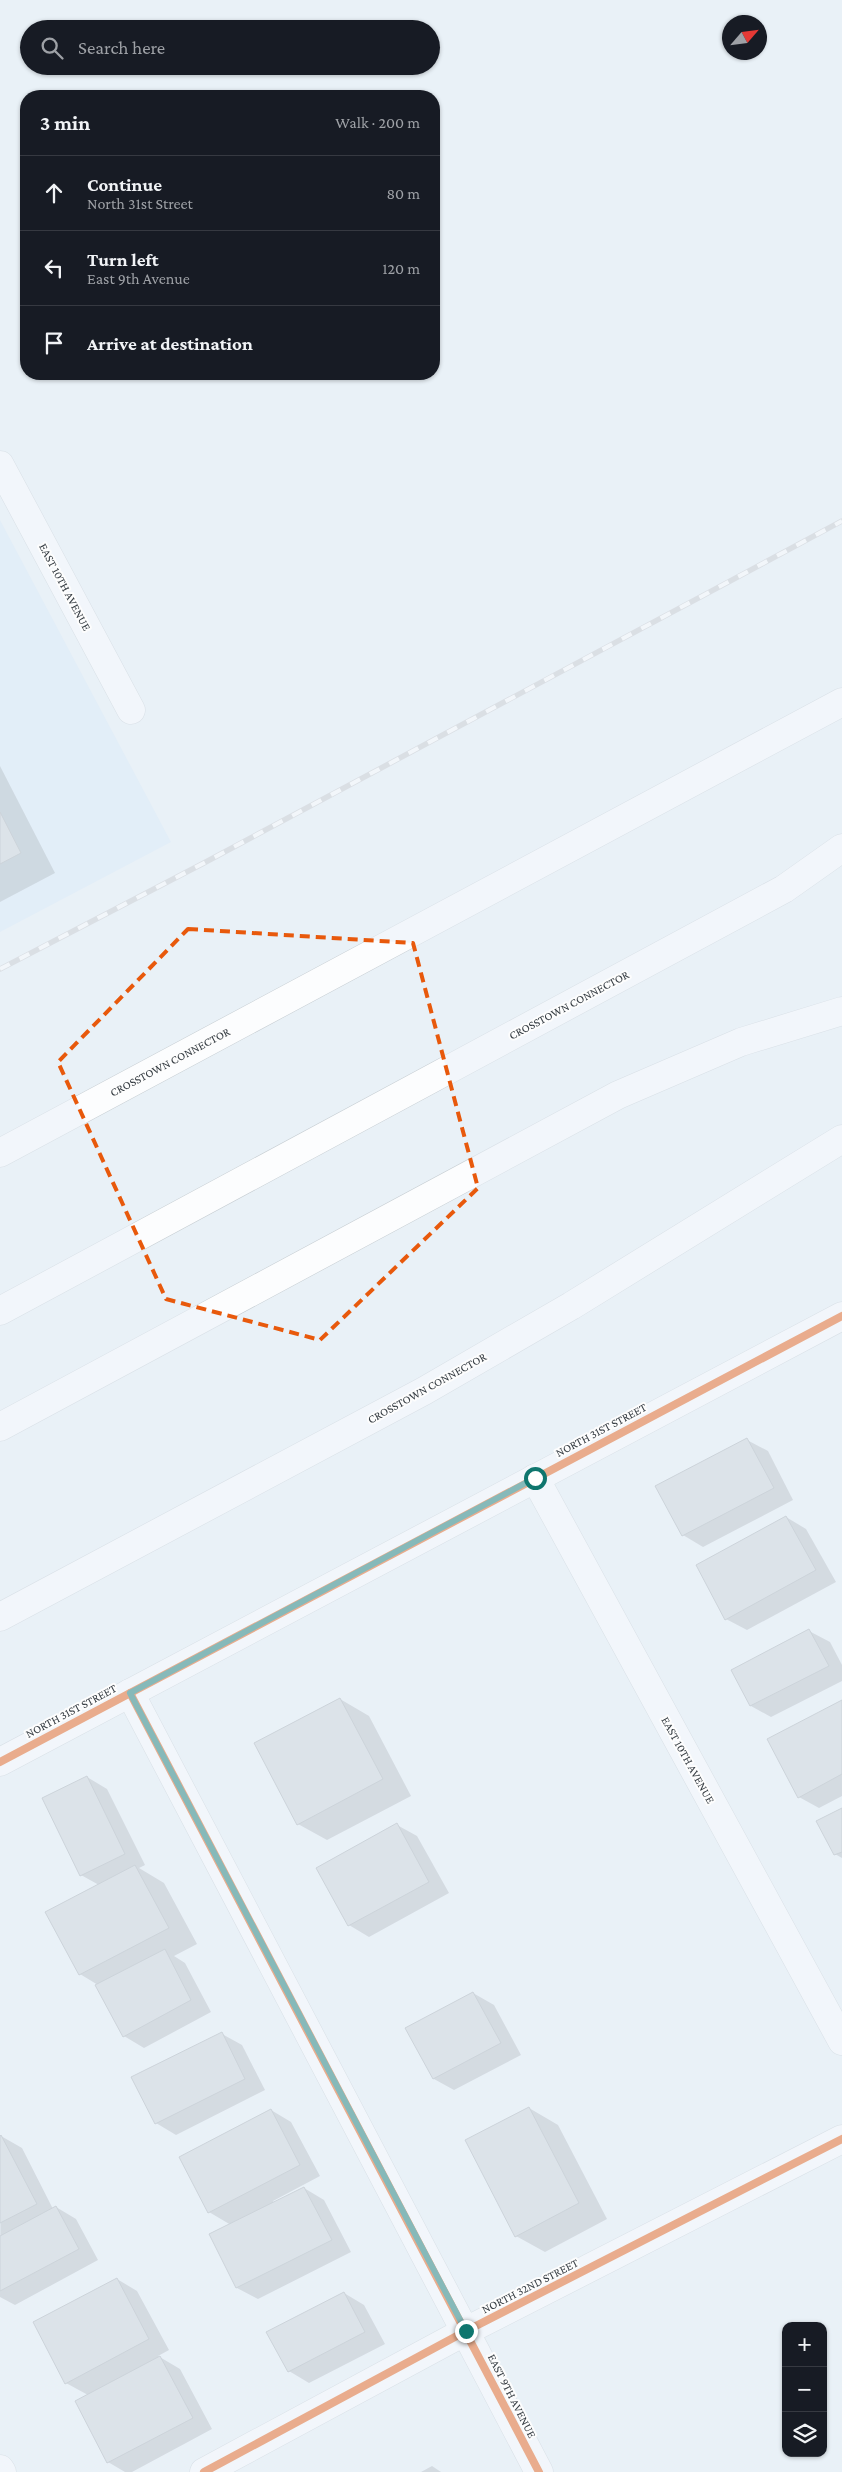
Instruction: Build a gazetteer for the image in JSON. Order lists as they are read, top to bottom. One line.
{"streets":{"main road":["EAST 10TH AVENUE","CROSSTOWN CONNECTOR","NORTH 31ST STREET","NORTH 32ND STREET","EAST 9TH AVENUE"]},"crossings":[["EAST 10TH AVENUE","NORTH 31ST STREET"],["NORTH 31ST STREET","EAST 9TH AVENUE"],["NORTH 32ND STREET","EAST 9TH AVENUE"]],"north":"top right","page":{"search":"Search here","heading":["3 min","Walk · 200 m"],"list":[["Continue","North 31st Street","80 m"],["Turn left","East 9th Avenue","120 m"],"Arrive at destination"],"map_buttons":["+","−"]}}
